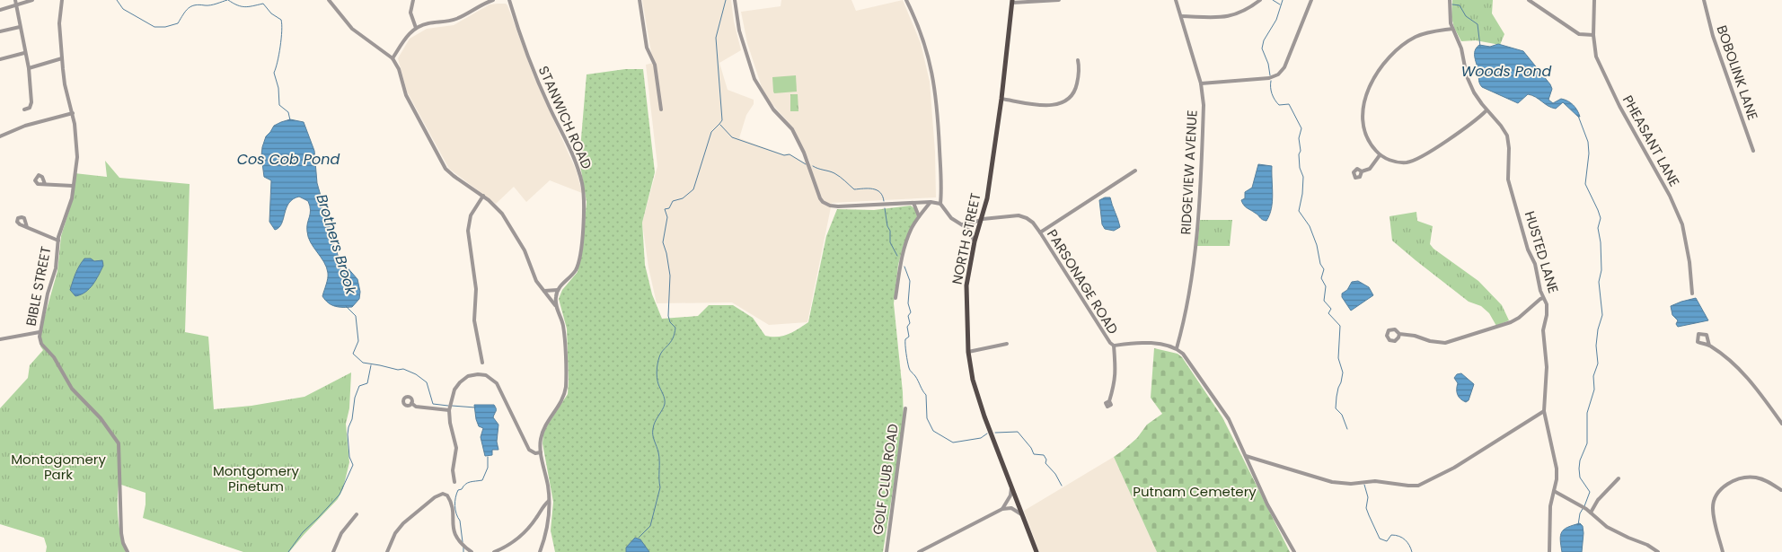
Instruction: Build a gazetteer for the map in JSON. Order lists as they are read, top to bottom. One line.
{"streets":{"main road":["NORTH STREET"],"street":["BOBOLINK LANE","STANWICH ROAD","PHEASANT LANE","RIDGEVIEW AVENUE","HUSTED LANE","PARSONAGE ROAD","BIBLE STREET","GOLF CLUB ROAD"]},"crossings":[["RIDGEVIEW AVENUE","PARSONAGE ROAD"],["NORTH STREET","PARSONAGE ROAD"]],"water":["Woods Pond","Cos Cob Pond","Brothers Brook"],"parks":["Montogomery Park","Montgomery Pinetum","Putnam Cemetery"]}
